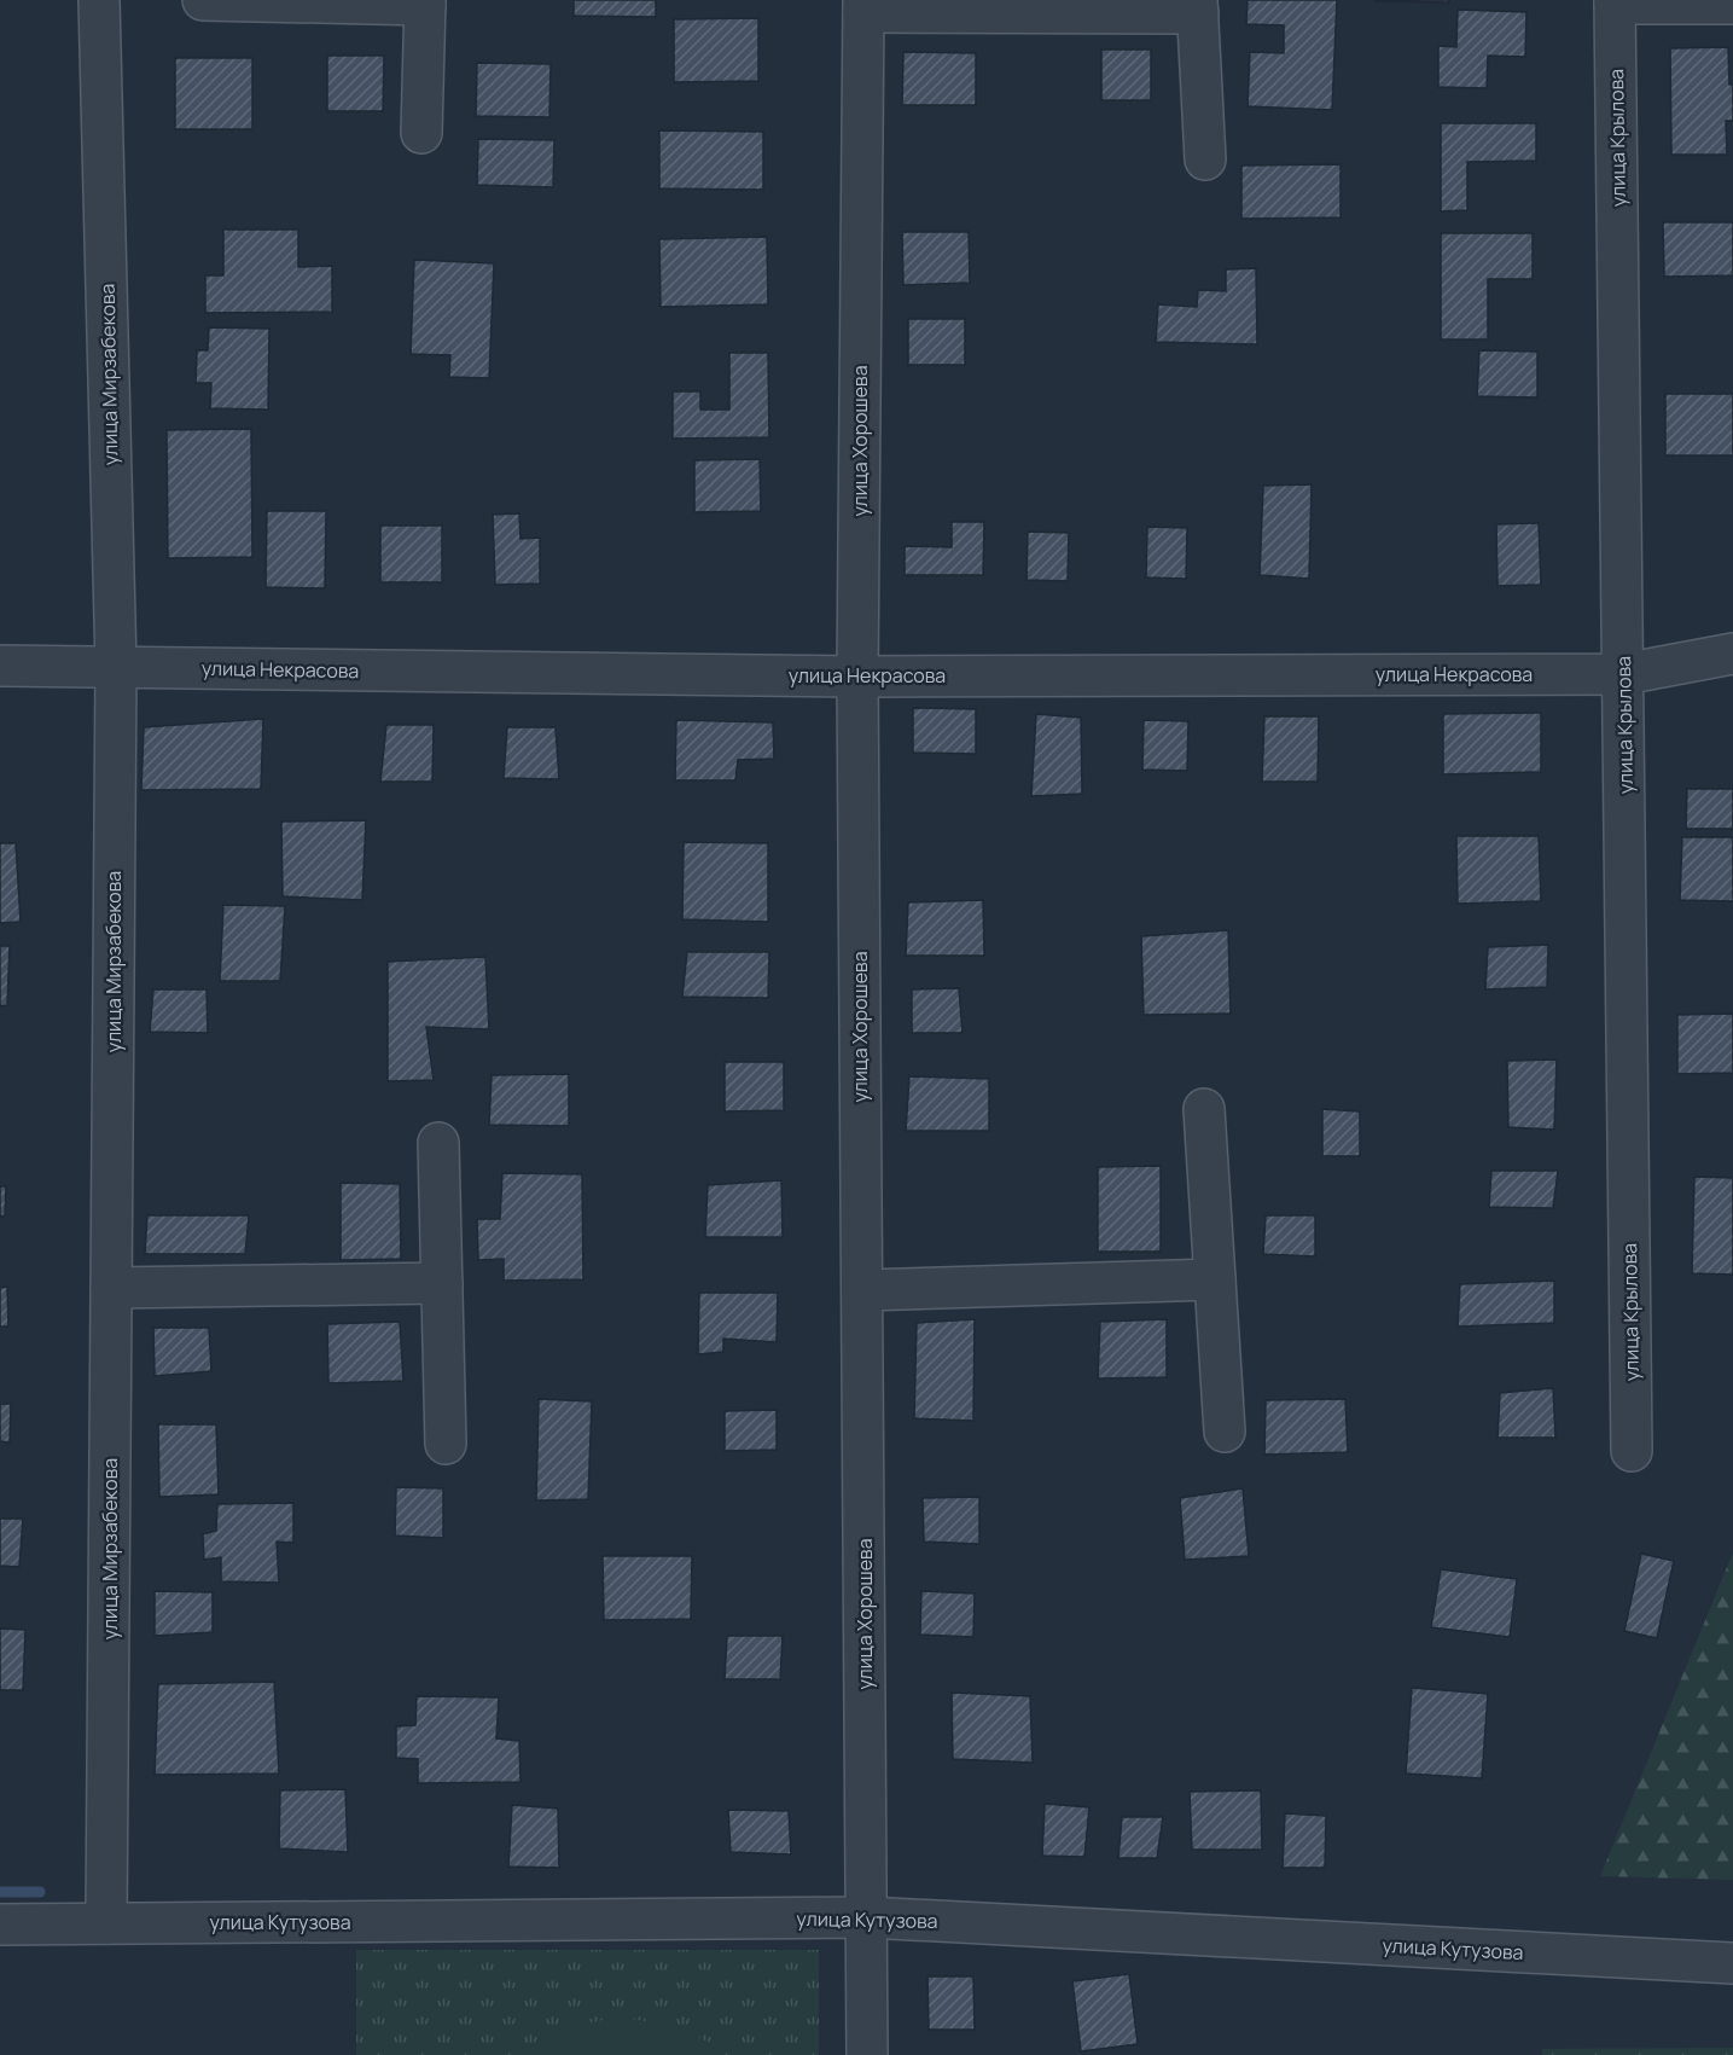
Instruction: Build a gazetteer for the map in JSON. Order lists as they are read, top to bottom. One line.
{"streets":{"street":["улица Крылова","улица Мирзабекова","улица Хорошева","улица Некрасова","улица Кутузова"]},"crossings":[["улица Крылова","улица Некрасова"],["улица Мирзабекова","улица Некрасова"],["улица Мирзабекова","улица Кутузова"],["улица Хорошева","улица Некрасова"],["улица Хорошева","улица Кутузова"]]}
